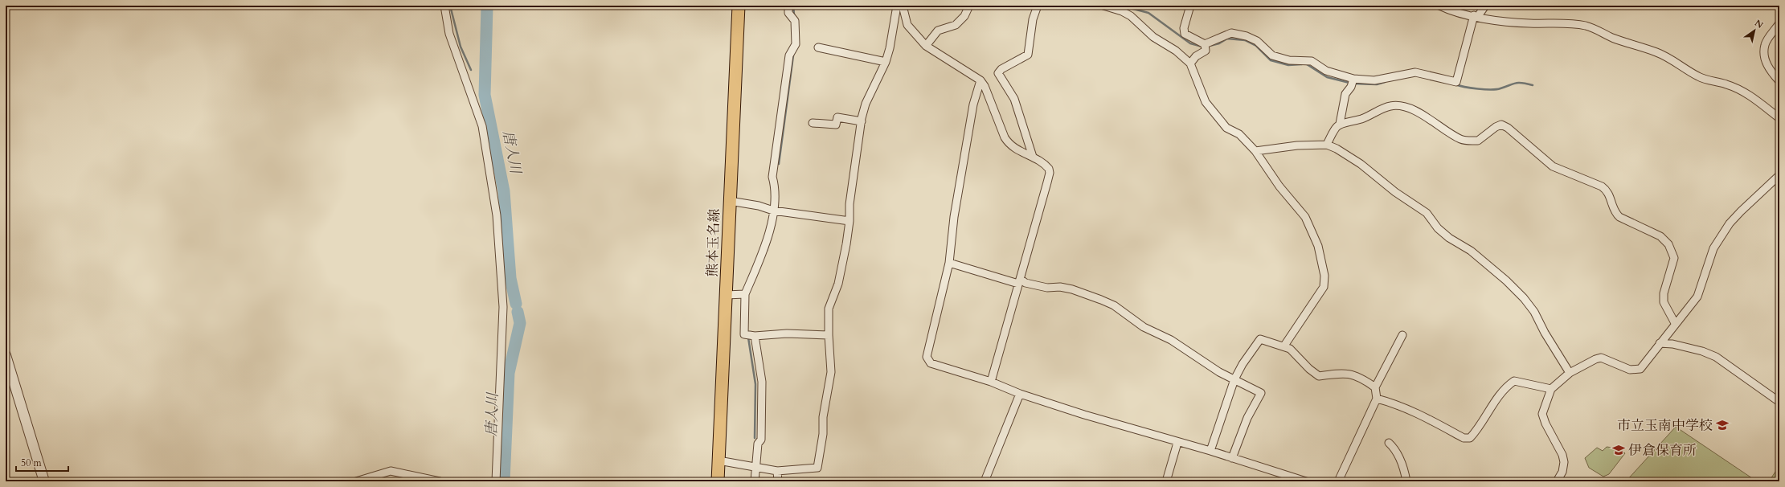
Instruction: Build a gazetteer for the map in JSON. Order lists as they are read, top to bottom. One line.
{"streets":{"main road":["熊本玉名線"]},"water":["唐人川"],"places":{"school or university":["市立玉南中学校","伊倉保育所"]},"scale_bar":"50 m","north":"top right"}
